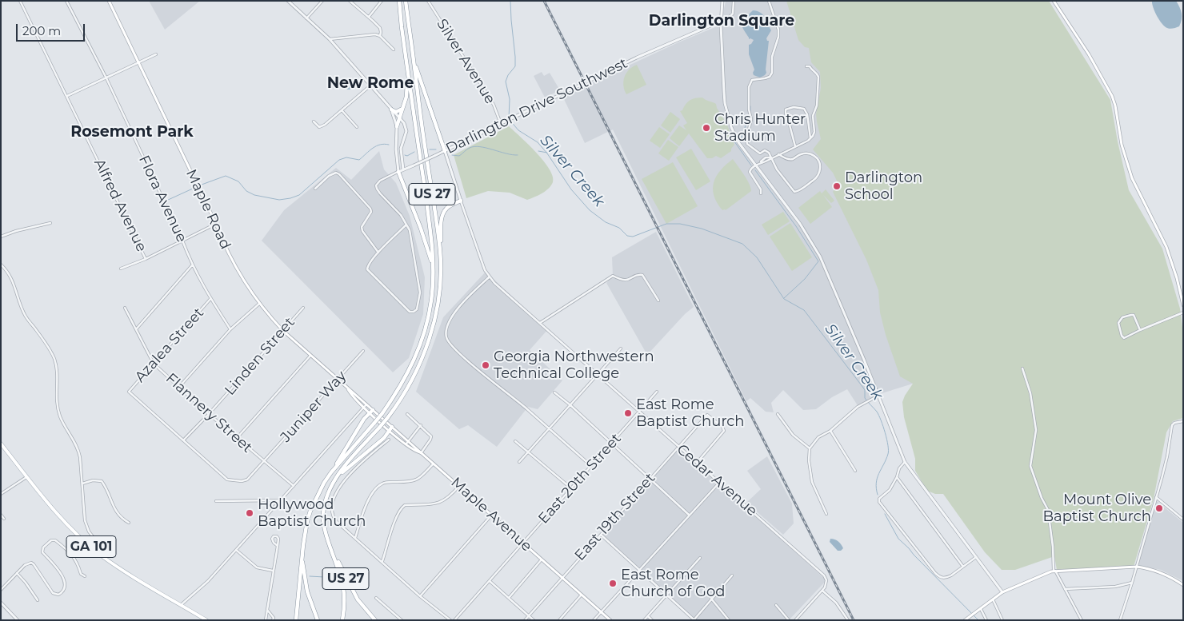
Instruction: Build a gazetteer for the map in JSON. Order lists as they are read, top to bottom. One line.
{"streets":{"highway":["US 27"],"main road":["Maple Road","Maple Avenue","GA 101"],"street":["Silver Avenue","Darlington Drive Southwest","Flora Avenue","Alfred Avenue","Azalea Street","Linden Street","Juniper Way","Flannery Street","East 20th Street","Cedar Avenue","East 19th Street"]},"crossings":[["Silver Avenue","Darlington Drive Southwest"],["Darlington Drive Southwest","Cedar Avenue"],["US 27","Maple Road"],["US 27","Maple Avenue"],["Flora Avenue","Azalea Street"],["Maple Road","Linden Street"],["Maple Road","Juniper Way"],["Maple Road","Maple Avenue"],["Azalea Street","Linden Street"],["Azalea Street","Juniper Way"],["Azalea Street","Flannery Street"],["Linden Street","Juniper Way"],["Linden Street","Flannery Street"],["Juniper Way","Flannery Street"],["East 20th Street","Cedar Avenue"],["East 20th Street","Maple Avenue"],["Cedar Avenue","East 19th Street"],["Maple Avenue","East 19th Street"]],"districts":["Darlington Square","New Rome","Rosemont Park"],"water":["Silver Creek"],"places":["Chris Hunter Stadium","Darlington School","Georgia Northwestern Technical College","East Rome Baptist Church","Mount Olive Baptist Church","Hollywood Baptist Church","East Rome Church of God"],"scale_bar":"200 m"}
